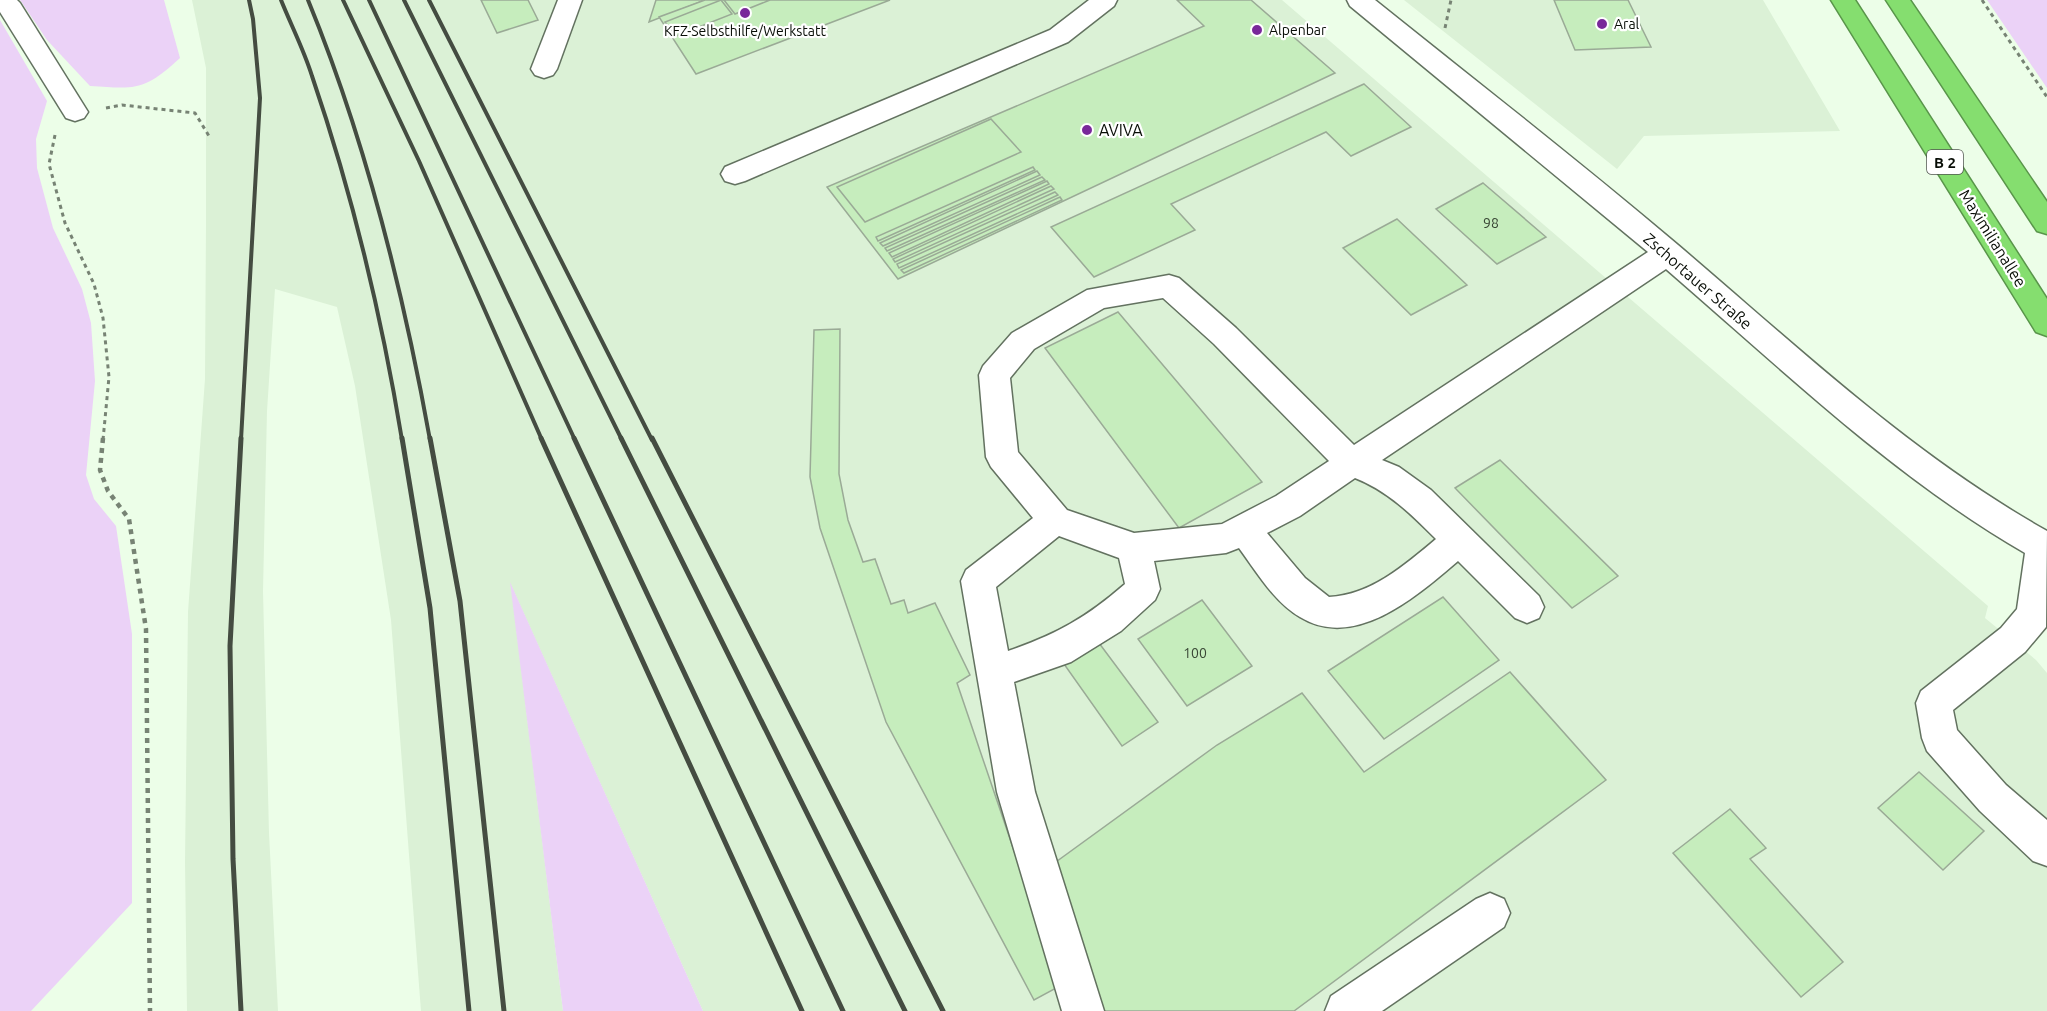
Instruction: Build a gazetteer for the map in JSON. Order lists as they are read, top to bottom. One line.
{"streets":{"highway":["B 2","Maximilianallee"],"street":["Zschortauer Straße"]},"places":["KFZ-Selbsthilfe/Werkstatt","Aral","Alpenbar","AVIVA"],"house_numbers":["98","100"]}
